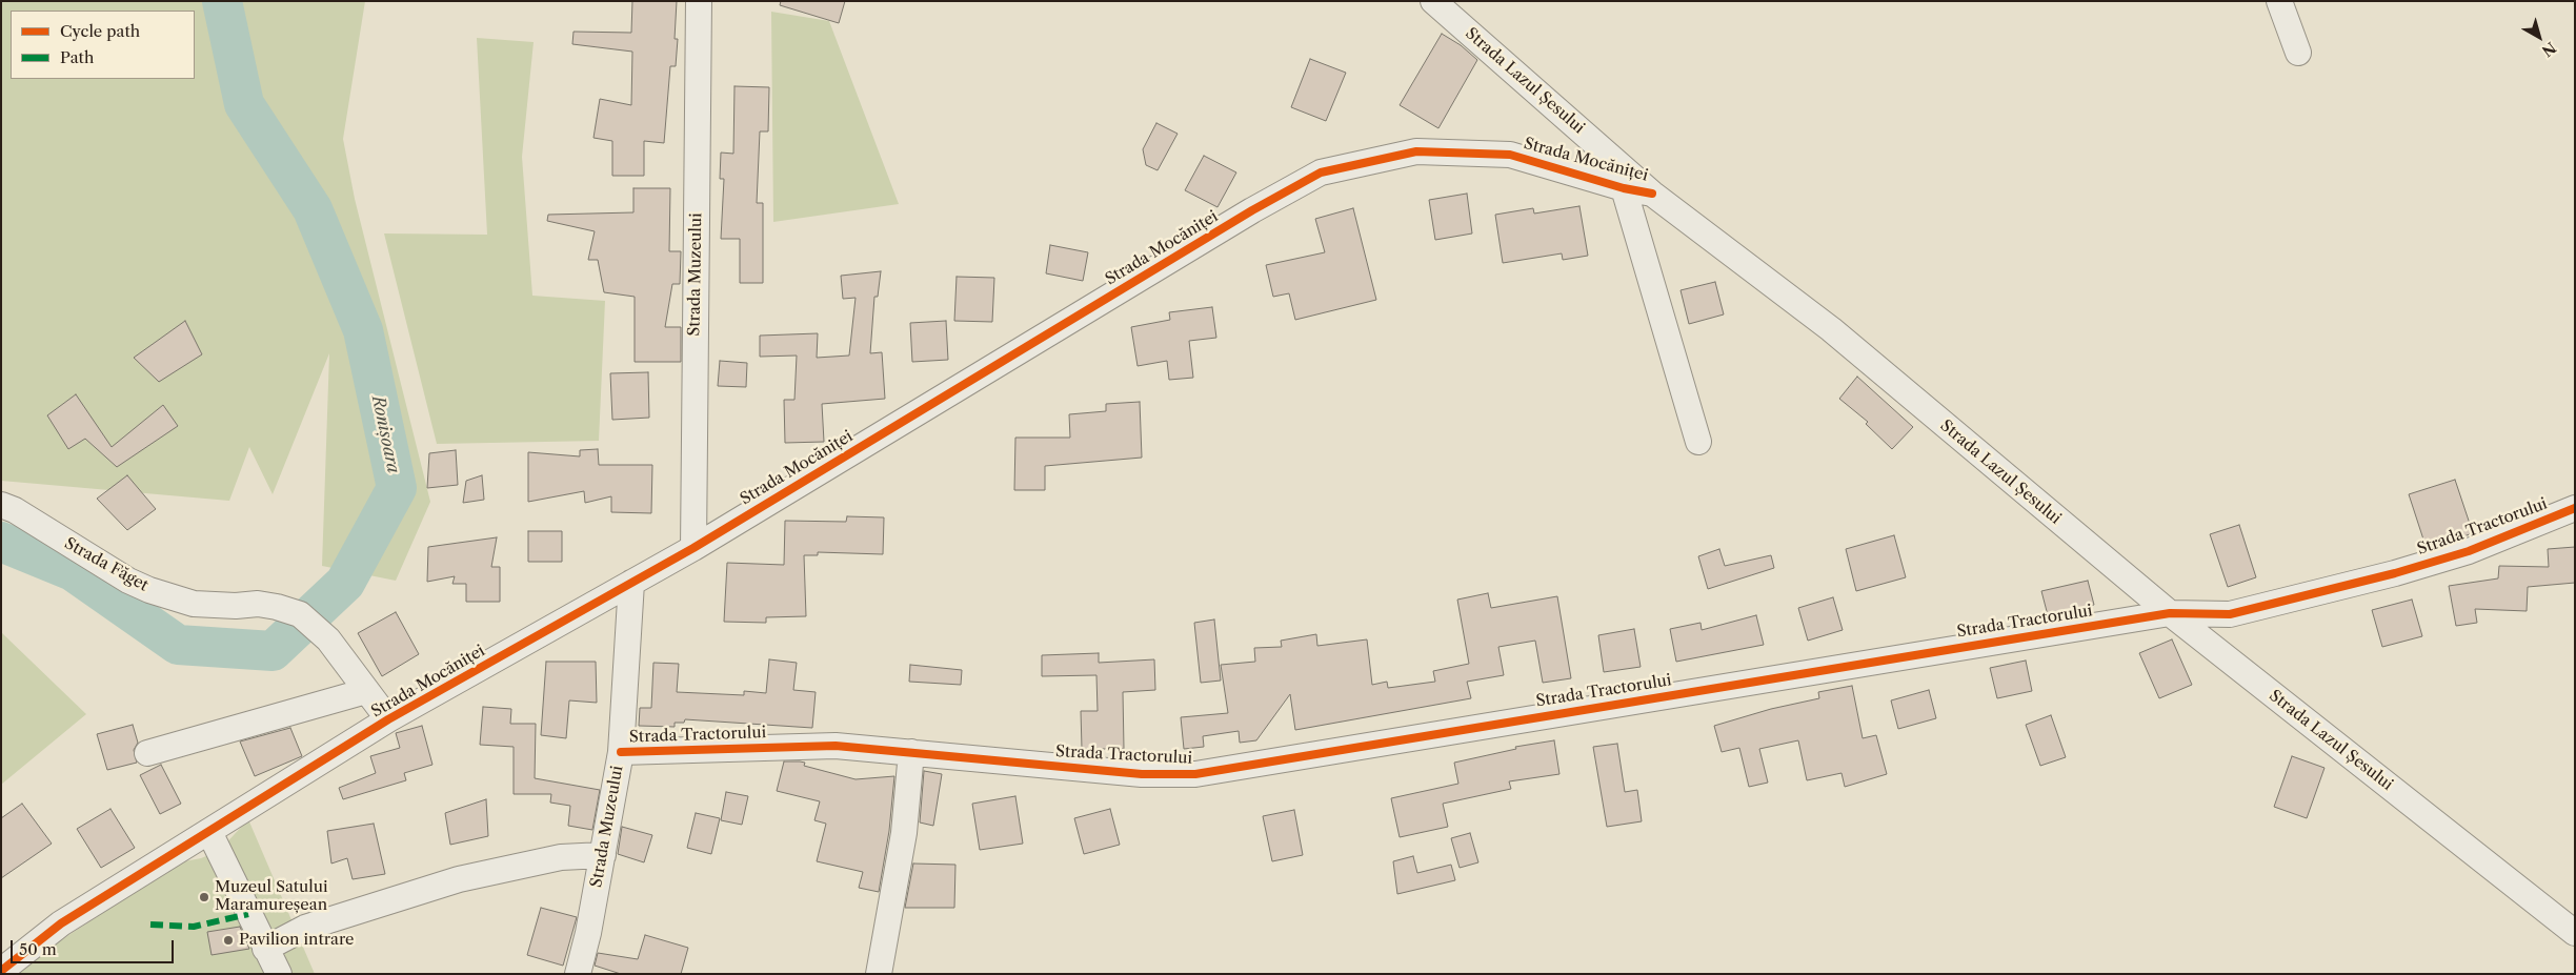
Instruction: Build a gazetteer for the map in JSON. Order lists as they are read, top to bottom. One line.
{"streets":{"street":["Strada Lazul Șesului","Strada Mocăniței","Strada Muzeului","Strada Tractorului","Strada Făget"]},"crossings":[["Strada Lazul Șesului","Strada Mocăniței"],["Strada Lazul Șesului","Strada Tractorului"],["Strada Mocăniței","Strada Muzeului"],["Strada Mocăniței","Strada Făget"],["Strada Muzeului","Strada Tractorului"]],"water":["Ronișoara"],"places":["Muzeul Satului Maramureșean","Pavilion intrare"],"legend":["Cycle path","Path"],"scale_bar":"50 m","north":"bottom right"}
